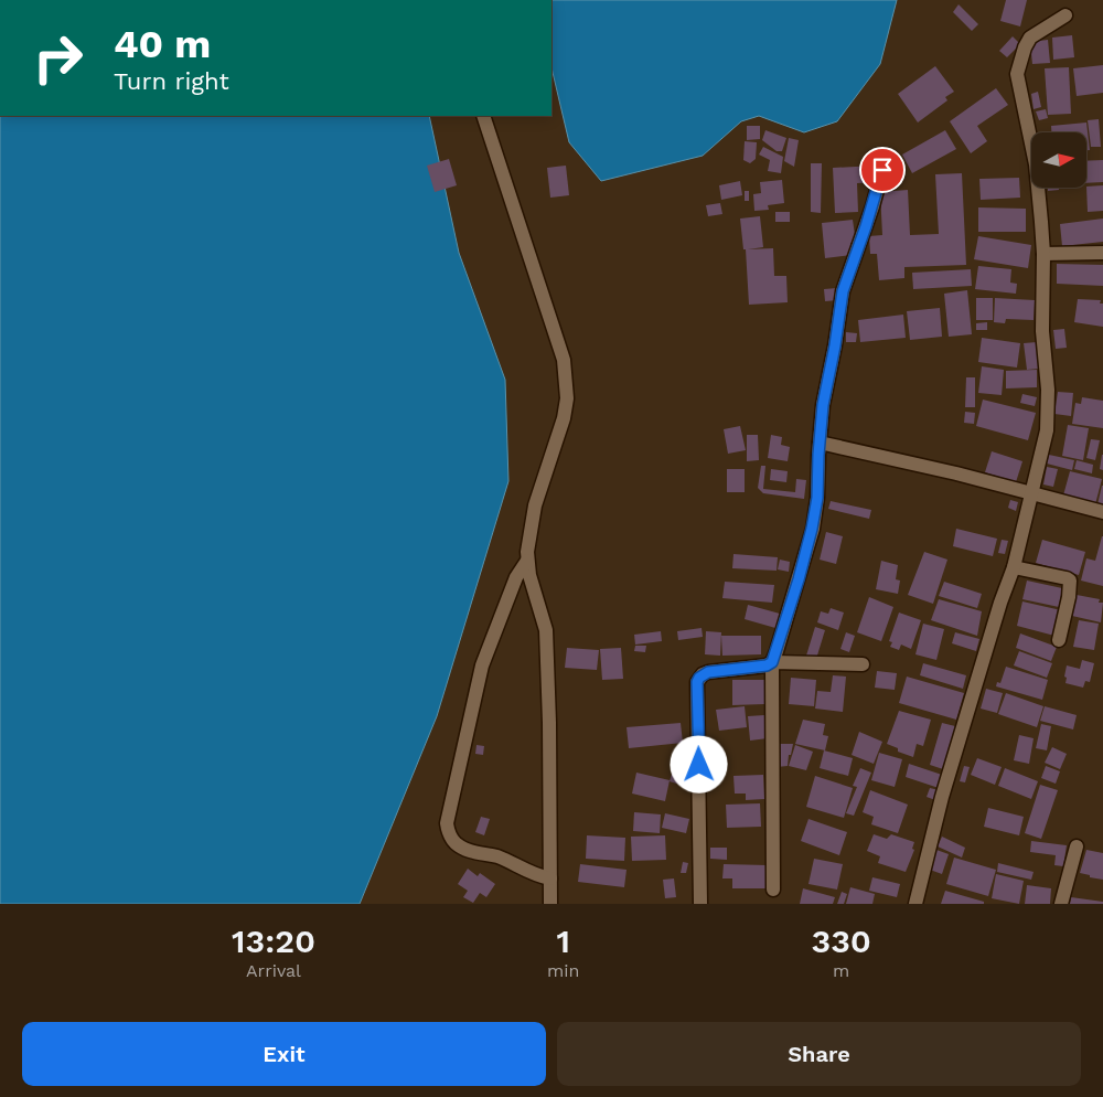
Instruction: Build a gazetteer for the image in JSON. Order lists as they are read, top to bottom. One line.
{"north":"right","page":{"turn":["40 m","Turn right"],"eta":["13:20","Arrival","1","min","330","m"],"buttons":["Exit","Share"]}}
